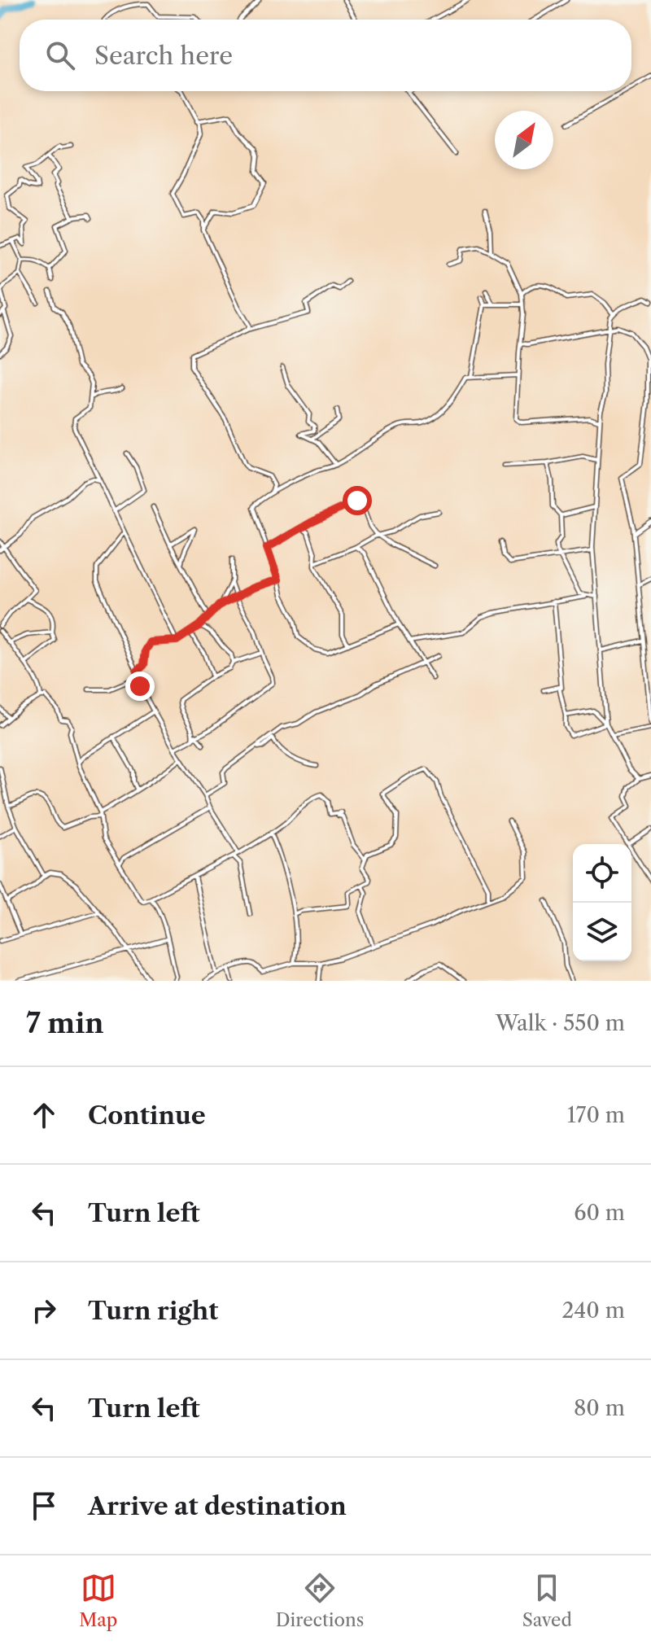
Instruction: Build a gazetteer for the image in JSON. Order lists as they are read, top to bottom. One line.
{"north":"top right","page":{"search":"Search here","heading":["7 min","Walk · 550 m"],"list":[["Continue","170 m"],["Turn left","60 m"],["Turn right","240 m"],["Turn left","80 m"],"Arrive at destination"],"nav":["Map","Directions","Saved"]}}
